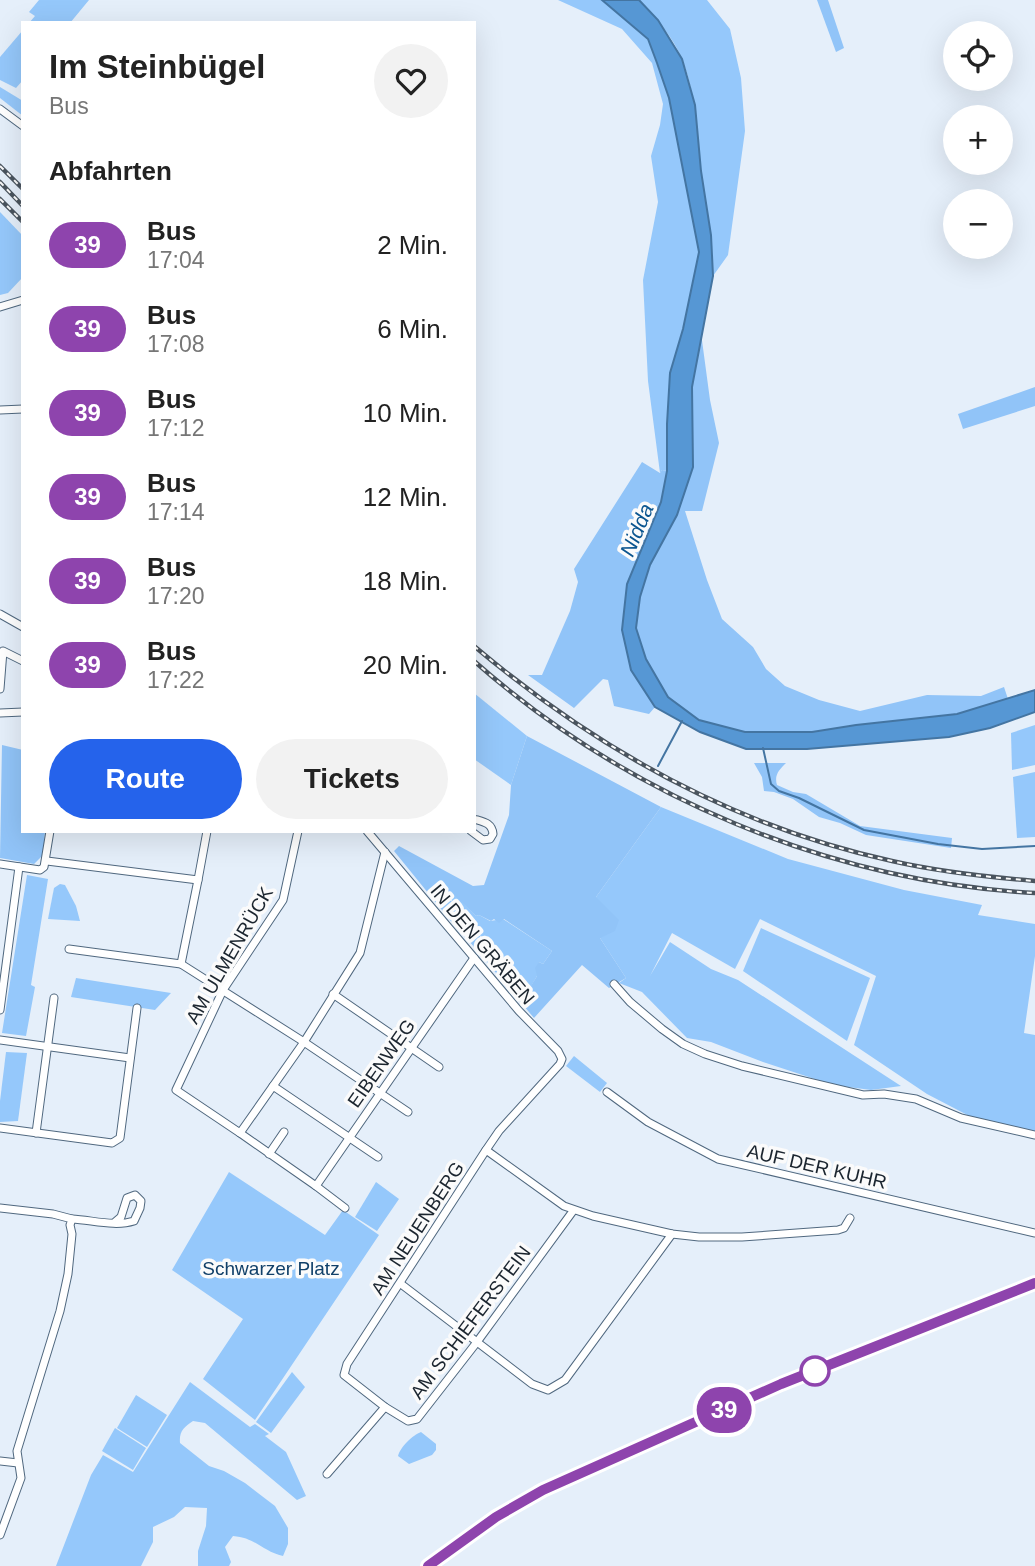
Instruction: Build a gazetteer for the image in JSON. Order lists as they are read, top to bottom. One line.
{"streets":{"street":["IN DEN GRÄBEN","AM ULMENRÜCK","EIBENWEG","AUF DER KUHR","AM NEUENBERG","AM SCHIEFERSTEIN"]},"crossings":[["IN DEN GRÄBEN","EIBENWEG"],["IN DEN GRÄBEN","AM NEUENBERG"],["AM NEUENBERG","AM SCHIEFERSTEIN"]],"water":["Nidda"],"parks":["Schwarzer Platz"],"lines":["bus line 39"],"page":{"on_map":"39","map_buttons":["+","−"],"heading":[["Im Steinbügel","Bus"],"Abfahrten"],"list":[{"mark":"39","name":"Bus","note":"17:04","value":"2 Min."},{"mark":"39","name":"Bus","note":"17:08","value":"6 Min."},{"mark":"39","name":"Bus","note":"17:12","value":"10 Min."},{"mark":"39","name":"Bus","note":"17:14","value":"12 Min."},{"mark":"39","name":"Bus","note":"17:20","value":"18 Min."},{"mark":"39","name":"Bus","note":"17:22","value":"20 Min."}],"buttons":["Route","Tickets"]}}
